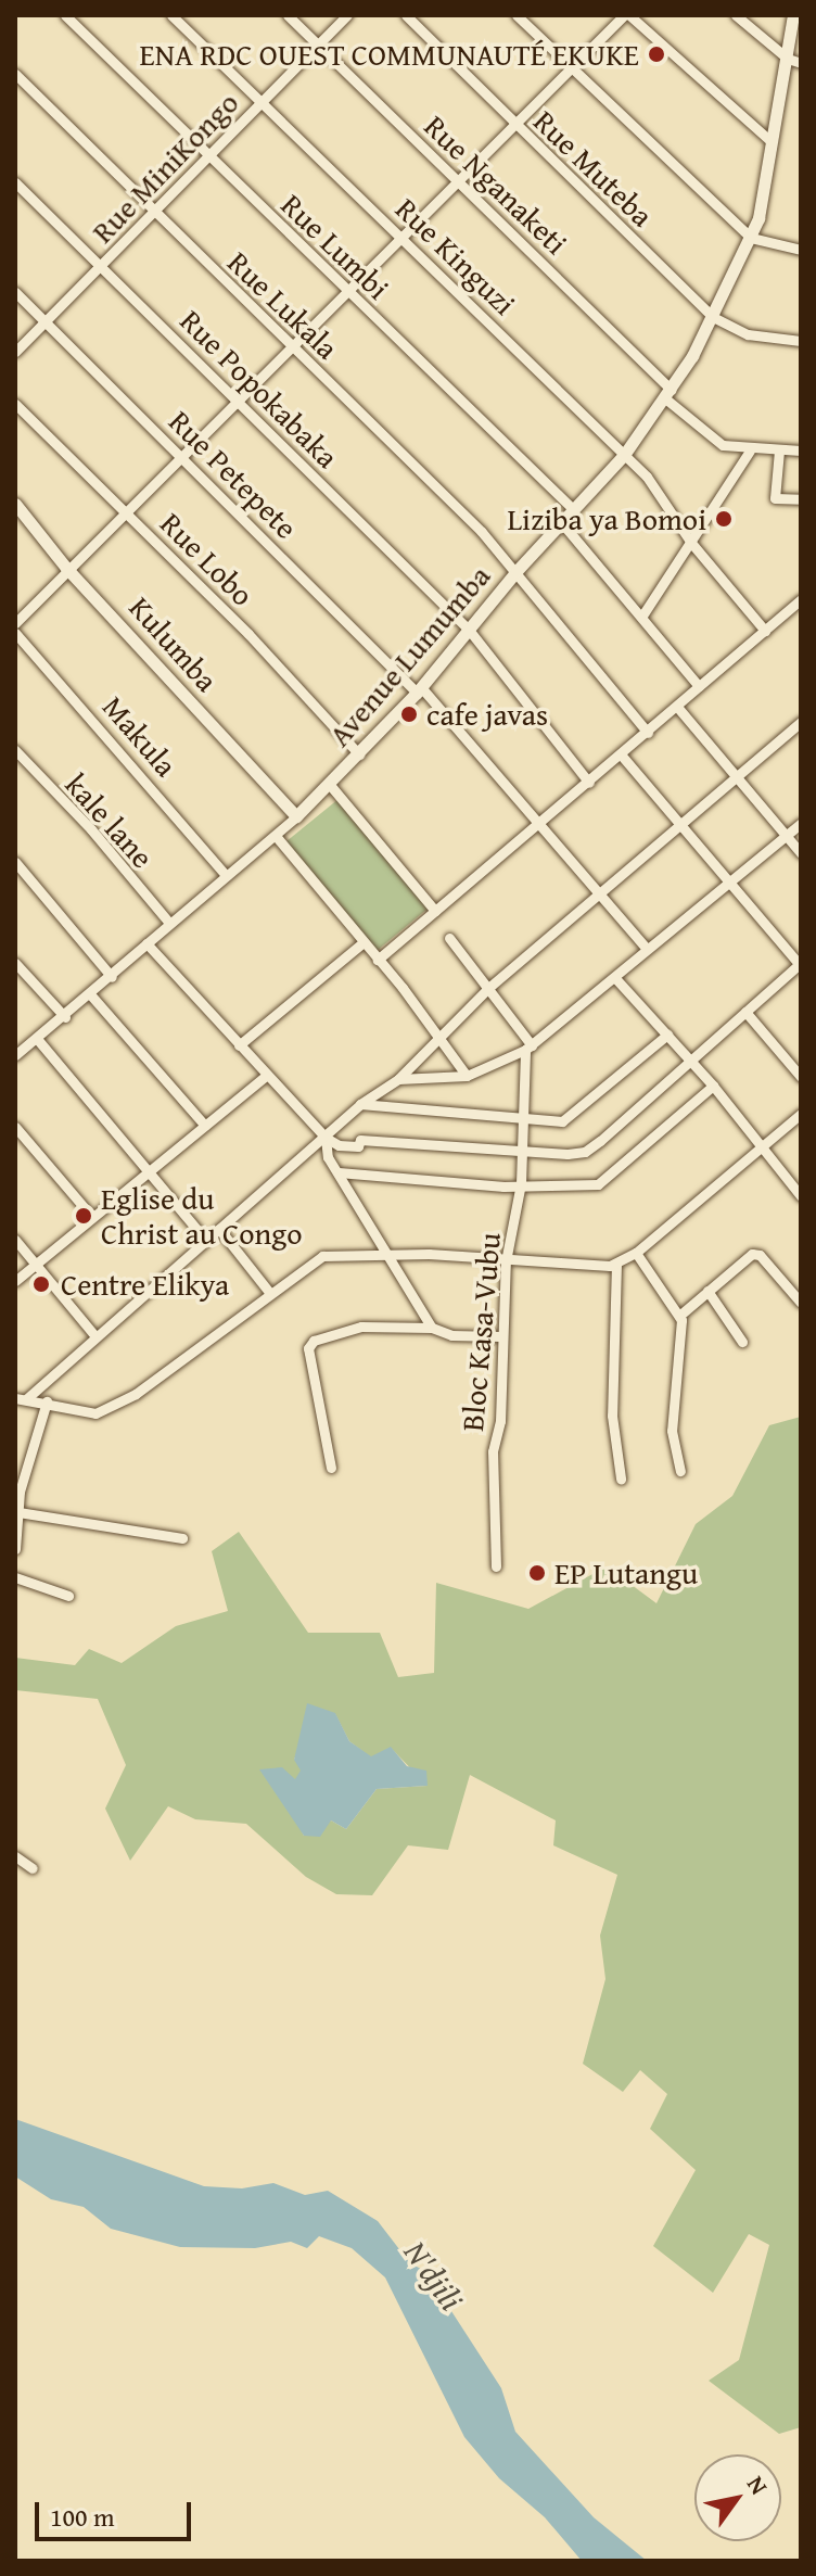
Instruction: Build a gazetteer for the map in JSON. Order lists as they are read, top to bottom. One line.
{"streets":{"street":["Rue MiniKongo","Rue Muteba","Rue Nganaketi","Rue Lumbi","Rue Kinguzi","Rue Lukala","Rue Popokabaka","Rue Petepete","Rue Lobo","Kulumba","Avenue Lumumba","Makula","kale lane","Bloc Kasa-Vubu"]},"crossings":[["Rue MiniKongo","Rue Nganaketi"],["Rue MiniKongo","Rue Lumbi"],["Rue MiniKongo","Rue Kinguzi"],["Rue MiniKongo","Rue Lukala"],["Rue MiniKongo","Rue Popokabaka"],["Rue MiniKongo","Rue Petepete"],["Rue Muteba","Avenue Lumumba"],["Rue Nganaketi","Avenue Lumumba"],["Rue Lumbi","Avenue Lumumba"],["Rue Kinguzi","Avenue Lumumba"],["Rue Lukala","Avenue Lumumba"],["Rue Popokabaka","Avenue Lumumba"],["Rue Petepete","Avenue Lumumba"],["Rue Lobo","Avenue Lumumba"],["Kulumba","Avenue Lumumba"],["Avenue Lumumba","Makula"],["Avenue Lumumba","kale lane"]],"water":["N'djili"],"places":["ENA RDC OUEST COMMUNAUTÉ EKUKE","Liziba ya Bomoi","cafe javas","Eglise du Christ au Congo","Centre Elikya","EP Lutangu"],"scale_bar":"100 m","north":"top right"}
